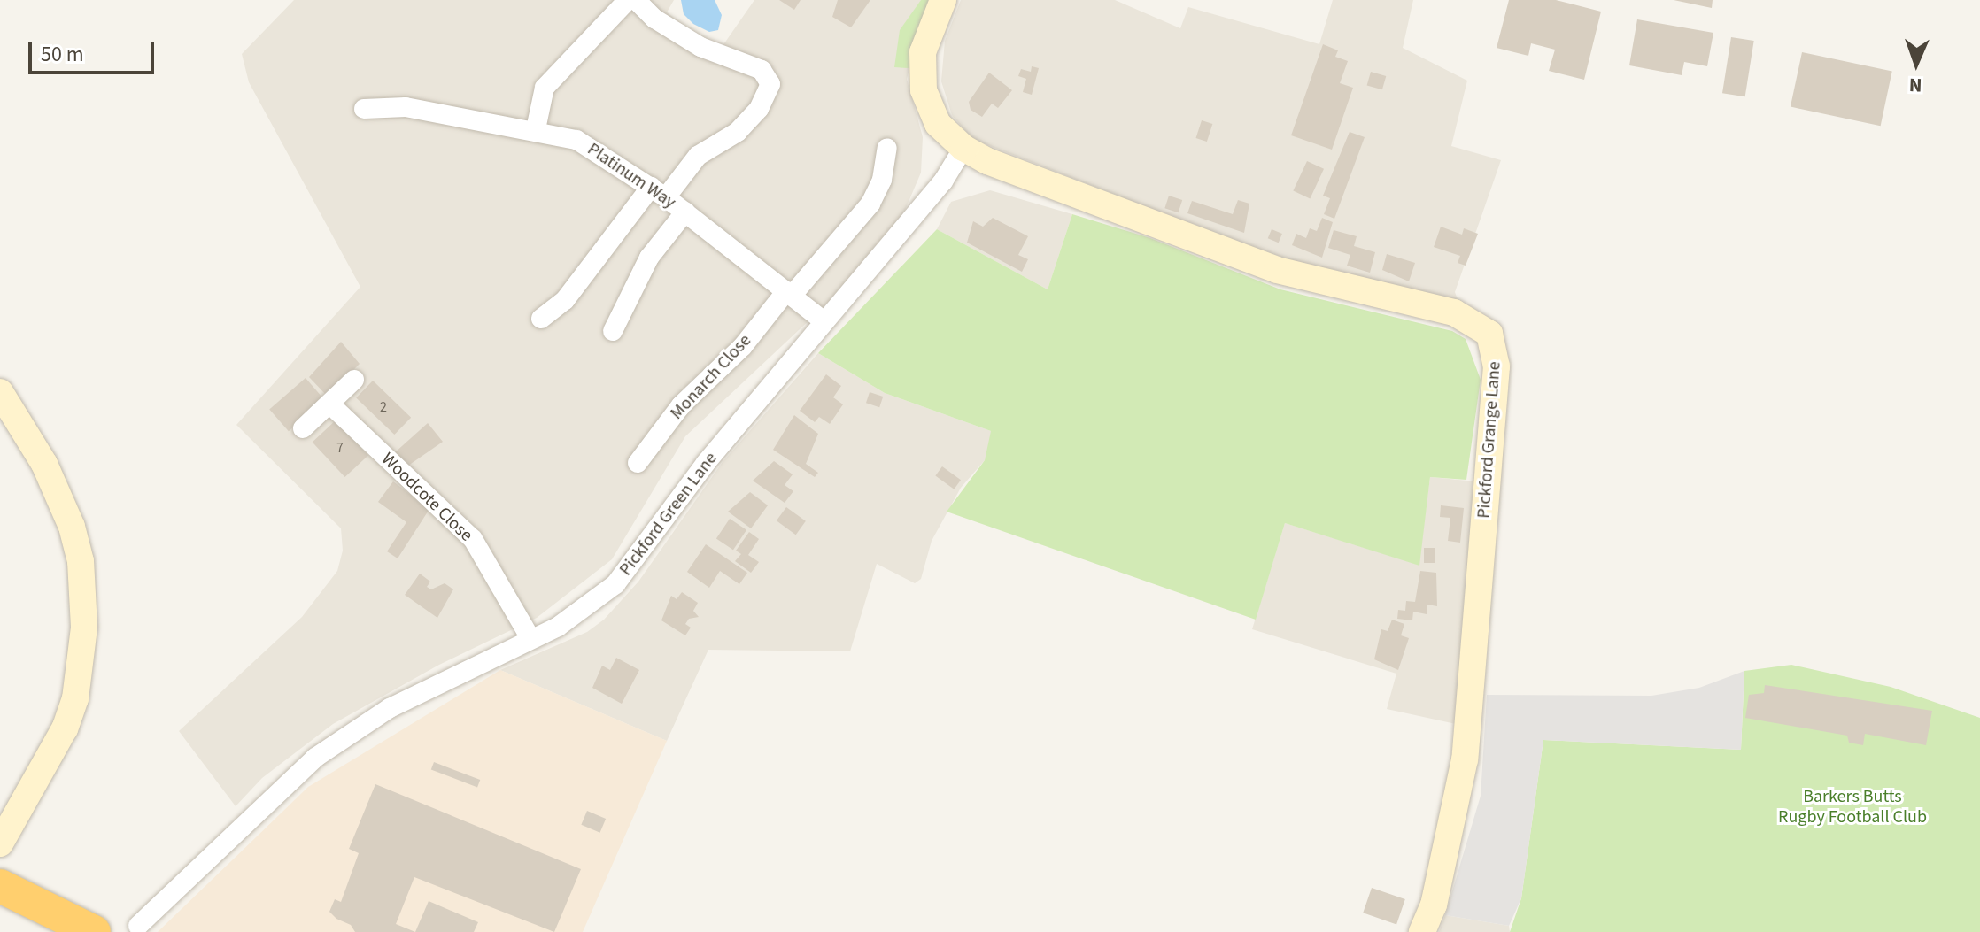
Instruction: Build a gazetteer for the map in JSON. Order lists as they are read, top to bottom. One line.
{"streets":{"street":["Platinum Way","Monarch Close","Pickford Grange Lane","Woodcote Close","Pickford Green Lane"]},"crossings":[["Platinum Way","Monarch Close"],["Platinum Way","Pickford Green Lane"],["Pickford Grange Lane","Pickford Green Lane"],["Woodcote Close","Pickford Green Lane"]],"parks":["Barkers Butts Rugby Football Club"],"house_numbers":["2","7"],"scale_bar":"50 m","north":"bottom"}
